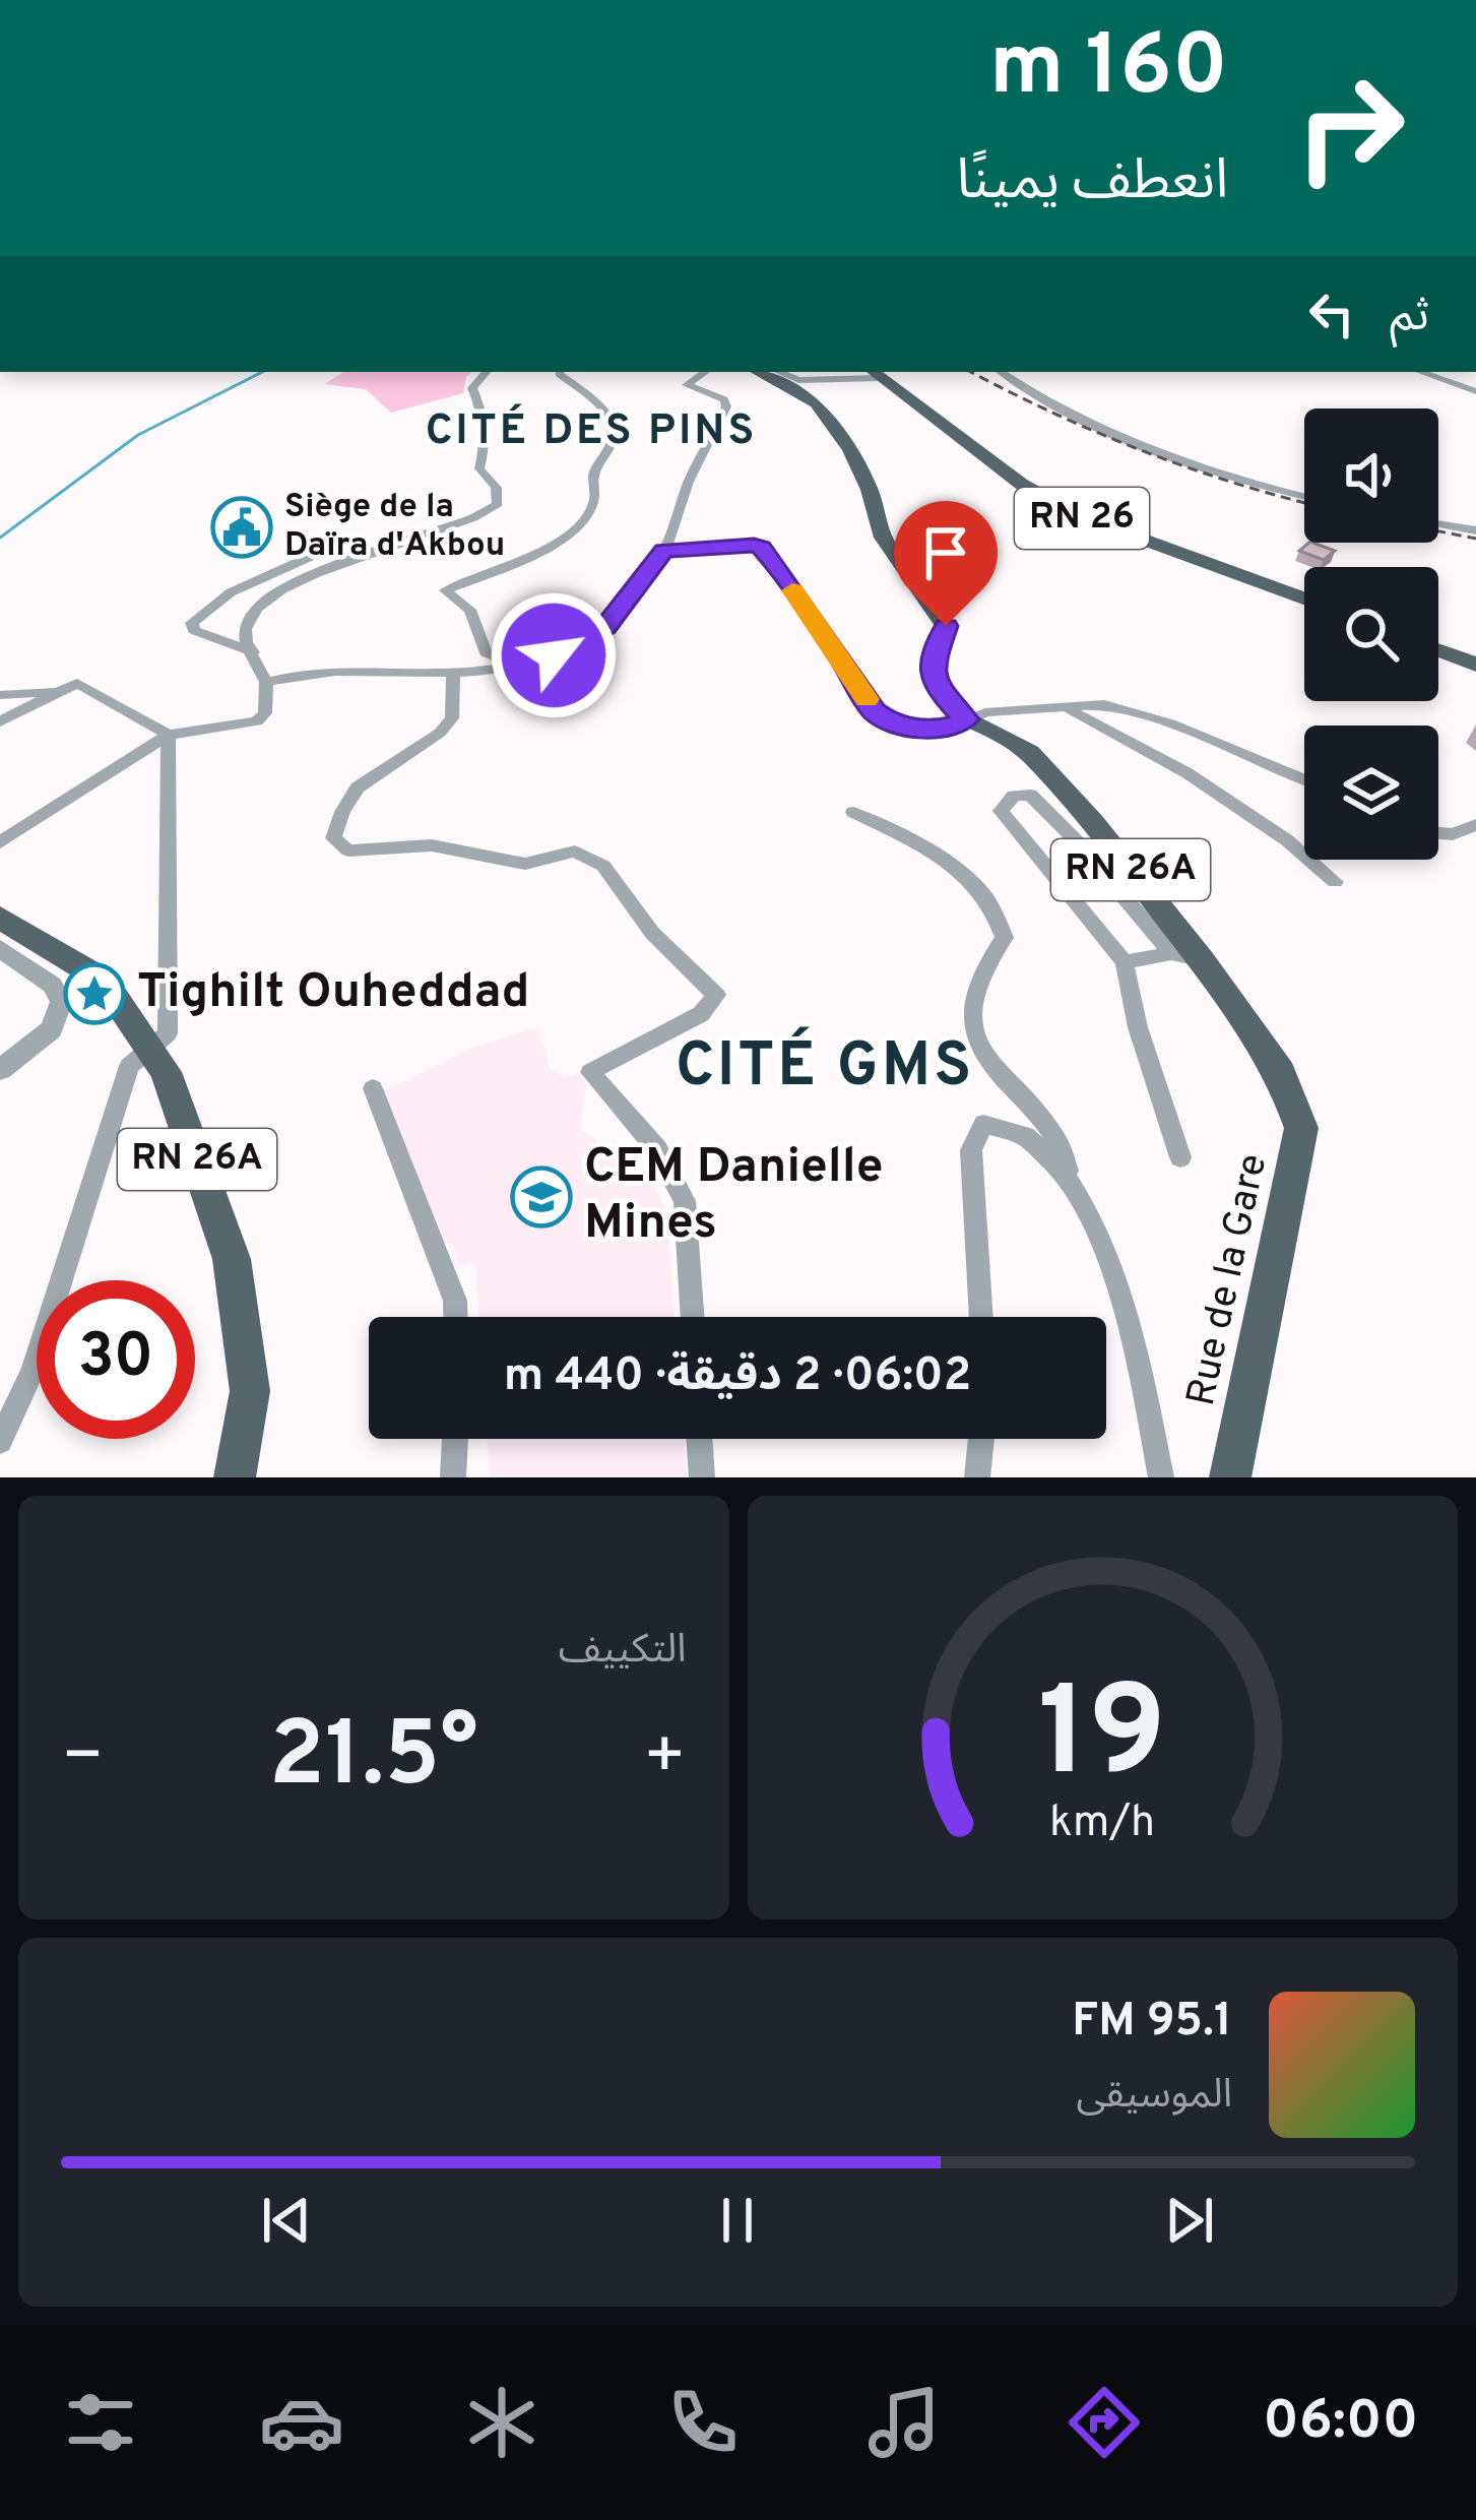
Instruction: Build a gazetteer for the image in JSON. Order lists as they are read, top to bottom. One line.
{"streets":{"main road":["RN 26","RN 26A","Rue de la Gare"]},"districts":["CITÉ DES PINS","CITÉ GMS"],"places":{"public building":["Siège de la Daïra d'Akbou"],"place":["Tighilt Ouheddad"],"school or university":["CEM Danielle Mines"]},"page":{"turn":["160 m","انعطف يمينًا"],"then":"ثم","limit":"30","trip":"06:02 · 2 دقيقة · 440 m","tile":"التكييف","heat":["−","21.5°","+"],"song":["95.1 FM","الموسيقى"],"tabs":"06:00","gauge":["19","km/h"]}}
